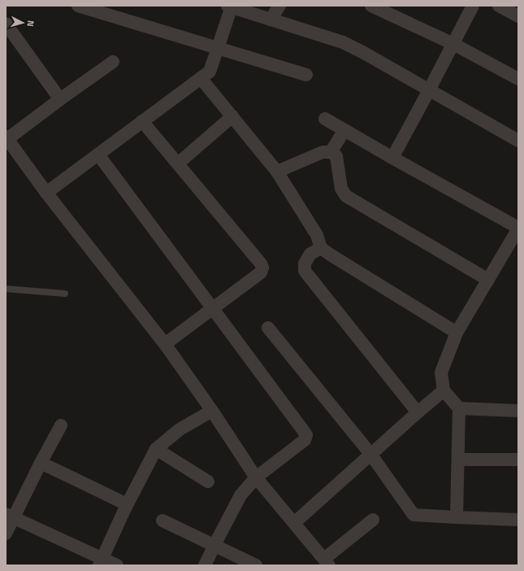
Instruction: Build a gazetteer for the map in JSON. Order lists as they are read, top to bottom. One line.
{"north":"right"}
